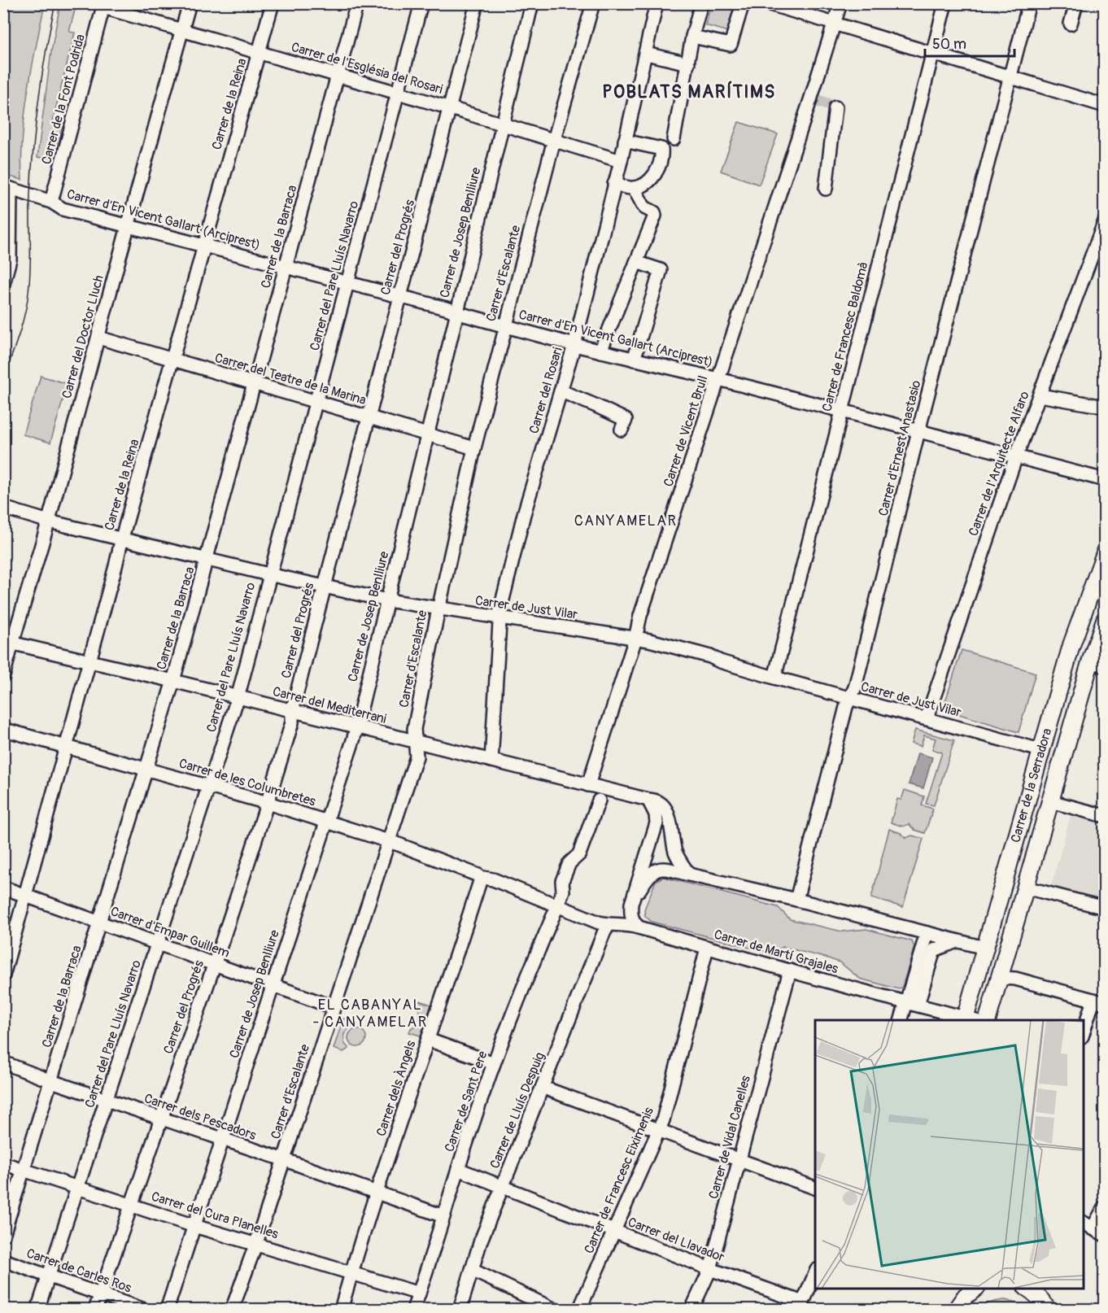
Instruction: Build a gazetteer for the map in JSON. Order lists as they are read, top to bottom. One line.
{"streets":{"main road":["Carrer de la Serradora"],"street":["Carrer de l'Església del Rosari","Carrer de la Font Podrida","Carrer de la Reina","Carrer d'En Vicent Gallart (Arciprest)","Carrer de Josep Benlliure","Carrer de la Barraca","Carrer del Progrés","Carrer d'Escalante","Carrer del Pare Lluís Navarro","Carrer del Doctor Lluch","Carrer de Francesc Baldomà","Carrer del Teatre de la Marina","Carrer del Rosari","Carrer de Vicent Brull","Carrer d'Ernest Anastasio","Carrer de l'Arquitecte Alfaro","Carrer de Just Vilar","Carrer del Mediterrani","Carrer de les Columbretes","Carrer d'Empar Guillem","Carrer de Martí Grajales","Carrer dels Àngels","Carrer de Sant Pere","Carrer de Lluís Despuig","Carrer dels Pescadors","Carrer de Vidal Canelles","Carrer de Francesc Eiximenis","Carrer del Cura Planelles","Carrer del Llavador","Carrer de Carles Ros"]},"crossings":[["Carrer de l'Església del Rosari","Carrer de la Font Podrida"],["Carrer de l'Església del Rosari","Carrer de la Reina"],["Carrer de l'Església del Rosari","Carrer de Josep Benlliure"],["Carrer de l'Església del Rosari","Carrer de la Barraca"],["Carrer de l'Església del Rosari","Carrer del Progrés"],["Carrer de l'Església del Rosari","Carrer d'Escalante"],["Carrer de l'Església del Rosari","Carrer del Pare Lluís Navarro"],["Carrer de l'Església del Rosari","Carrer del Doctor Lluch"],["Carrer de l'Església del Rosari","Carrer del Rosari"],["Carrer de la Font Podrida","Carrer d'En Vicent Gallart (Arciprest)"],["Carrer de la Reina","Carrer d'En Vicent Gallart (Arciprest)"],["Carrer de la Reina","Carrer del Teatre de la Marina"],["Carrer de la Reina","Carrer de Just Vilar"],["Carrer de la Reina","Carrer del Mediterrani"],["Carrer de la Reina","Carrer de les Columbretes"],["Carrer de la Reina","Carrer d'Empar Guillem"],["Carrer d'En Vicent Gallart (Arciprest)","Carrer de Josep Benlliure"],["Carrer d'En Vicent Gallart (Arciprest)","Carrer de la Barraca"],["Carrer d'En Vicent Gallart (Arciprest)","Carrer del Progrés"],["Carrer d'En Vicent Gallart (Arciprest)","Carrer d'Escalante"],["Carrer d'En Vicent Gallart (Arciprest)","Carrer del Pare Lluís Navarro"],["Carrer d'En Vicent Gallart (Arciprest)","Carrer del Doctor Lluch"],["Carrer d'En Vicent Gallart (Arciprest)","Carrer de Francesc Baldomà"],["Carrer d'En Vicent Gallart (Arciprest)","Carrer del Rosari"],["Carrer d'En Vicent Gallart (Arciprest)","Carrer de Vicent Brull"],["Carrer d'En Vicent Gallart (Arciprest)","Carrer d'Ernest Anastasio"],["Carrer d'En Vicent Gallart (Arciprest)","Carrer de l'Arquitecte Alfaro"],["Carrer de Josep Benlliure","Carrer del Teatre de la Marina"],["Carrer de Josep Benlliure","Carrer de Just Vilar"],["Carrer de Josep Benlliure","Carrer del Mediterrani"],["Carrer de Josep Benlliure","Carrer de les Columbretes"],["Carrer de Josep Benlliure","Carrer d'Empar Guillem"],["Carrer de Josep Benlliure","Carrer dels Pescadors"],["Carrer de Josep Benlliure","Carrer del Cura Planelles"],["Carrer de la Barraca","Carrer del Teatre de la Marina"],["Carrer de la Barraca","Carrer de Just Vilar"],["Carrer de la Barraca","Carrer del Mediterrani"],["Carrer de la Barraca","Carrer de les Columbretes"],["Carrer de la Barraca","Carrer d'Empar Guillem"],["Carrer de la Barraca","Carrer dels Pescadors"],["Carrer de la Barraca","Carrer del Cura Planelles"],["Carrer del Progrés","Carrer del Teatre de la Marina"],["Carrer del Progrés","Carrer de Just Vilar"],["Carrer del Progrés","Carrer del Mediterrani"],["Carrer del Progrés","Carrer de les Columbretes"],["Carrer del Progrés","Carrer d'Empar Guillem"],["Carrer del Progrés","Carrer dels Pescadors"],["Carrer del Progrés","Carrer del Cura Planelles"],["Carrer del Progrés","Carrer de Carles Ros"],["Carrer d'Escalante","Carrer del Teatre de la Marina"],["Carrer d'Escalante","Carrer de Just Vilar"],["Carrer d'Escalante","Carrer del Mediterrani"],["Carrer d'Escalante","Carrer de les Columbretes"],["Carrer d'Escalante","Carrer dels Pescadors"],["Carrer d'Escalante","Carrer del Cura Planelles"],["Carrer del Pare Lluís Navarro","Carrer del Teatre de la Marina"],["Carrer del Pare Lluís Navarro","Carrer de Just Vilar"],["Carrer del Pare Lluís Navarro","Carrer del Mediterrani"],["Carrer del Pare Lluís Navarro","Carrer de les Columbretes"],["Carrer del Pare Lluís Navarro","Carrer d'Empar Guillem"],["Carrer del Pare Lluís Navarro","Carrer dels Pescadors"],["Carrer del Pare Lluís Navarro","Carrer del Cura Planelles"],["Carrer del Pare Lluís Navarro","Carrer de Carles Ros"],["Carrer del Doctor Lluch","Carrer del Teatre de la Marina"],["Carrer del Doctor Lluch","Carrer de Just Vilar"],["Carrer del Doctor Lluch","Carrer del Mediterrani"],["Carrer de Francesc Baldomà","Carrer de Just Vilar"],["Carrer del Rosari","Carrer de Just Vilar"],["Carrer del Rosari","Carrer del Mediterrani"],["Carrer de Vicent Brull","Carrer de Just Vilar"],["Carrer de Vicent Brull","Carrer del Mediterrani"],["Carrer d'Ernest Anastasio","Carrer de Just Vilar"],["Carrer de l'Arquitecte Alfaro","Carrer de Just Vilar"],["Carrer de Just Vilar","Carrer de la Serradora"],["Carrer de les Columbretes","Carrer de Martí Grajales"],["Carrer de les Columbretes","Carrer dels Àngels"],["Carrer de les Columbretes","Carrer de Sant Pere"],["Carrer de les Columbretes","Carrer de Lluís Despuig"],["Carrer de la Serradora","Carrer de Martí Grajales"],["Carrer de Martí Grajales","Carrer de Vidal Canelles"],["Carrer de Martí Grajales","Carrer de Francesc Eiximenis"],["Carrer dels Àngels","Carrer dels Pescadors"],["Carrer dels Àngels","Carrer del Cura Planelles"],["Carrer de Sant Pere","Carrer dels Pescadors"],["Carrer de Sant Pere","Carrer del Cura Planelles"],["Carrer de Sant Pere","Carrer del Llavador"],["Carrer de Lluís Despuig","Carrer del Llavador"],["Carrer de Vidal Canelles","Carrer del Llavador"],["Carrer de Francesc Eiximenis","Carrer del Llavador"]],"districts":["POBLATS MARÍTIMS","CANYAMELAR","EL CABANYAL - CANYAMELAR"],"scale_bar":"50 m"}
